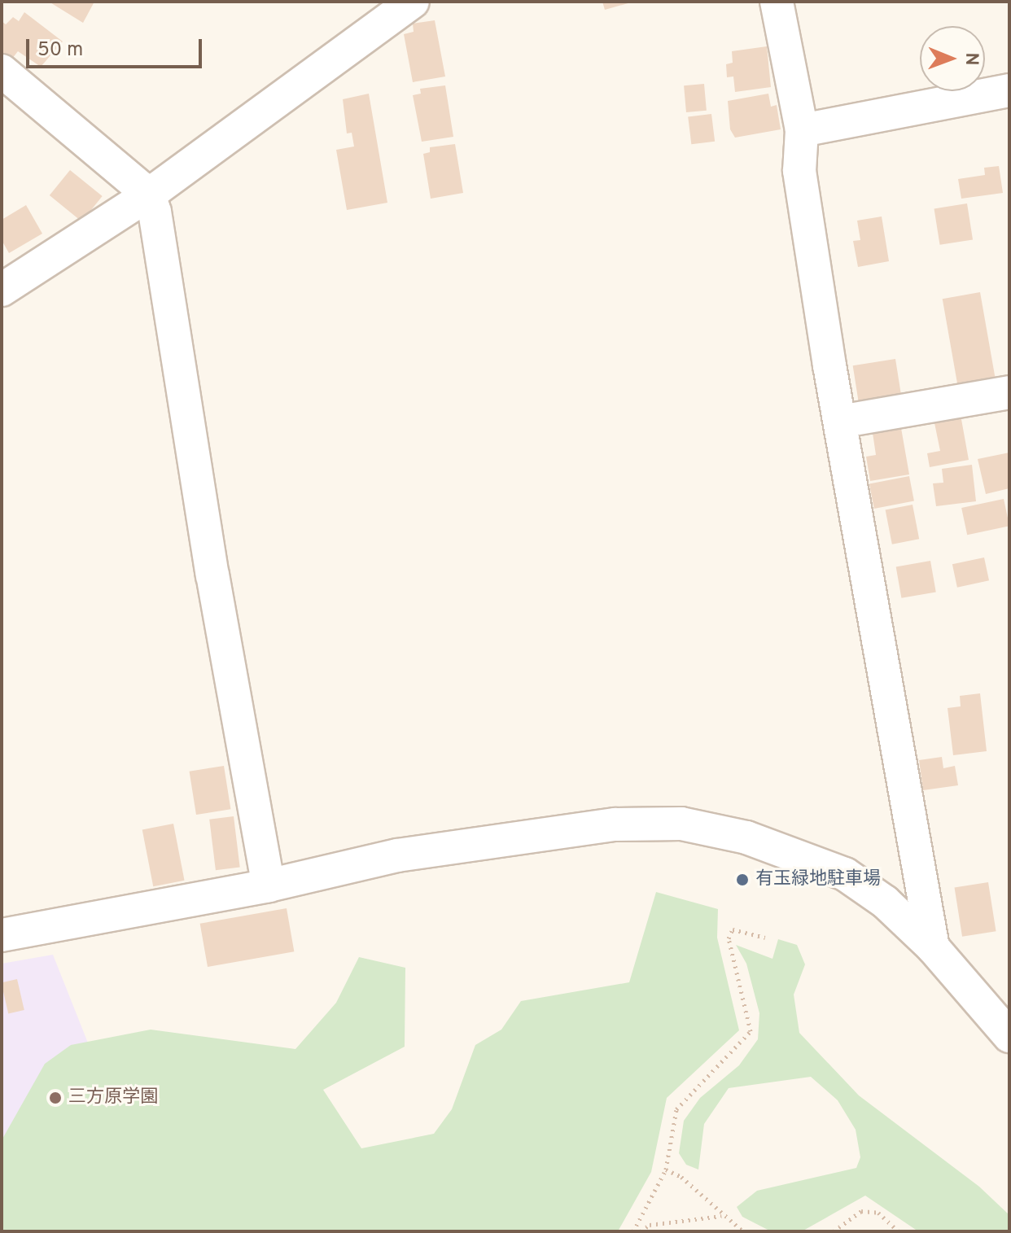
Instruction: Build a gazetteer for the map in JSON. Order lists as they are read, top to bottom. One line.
{"places":["有玉緑地駐車場","三方原学園"],"scale_bar":"50 m","north":"right"}
